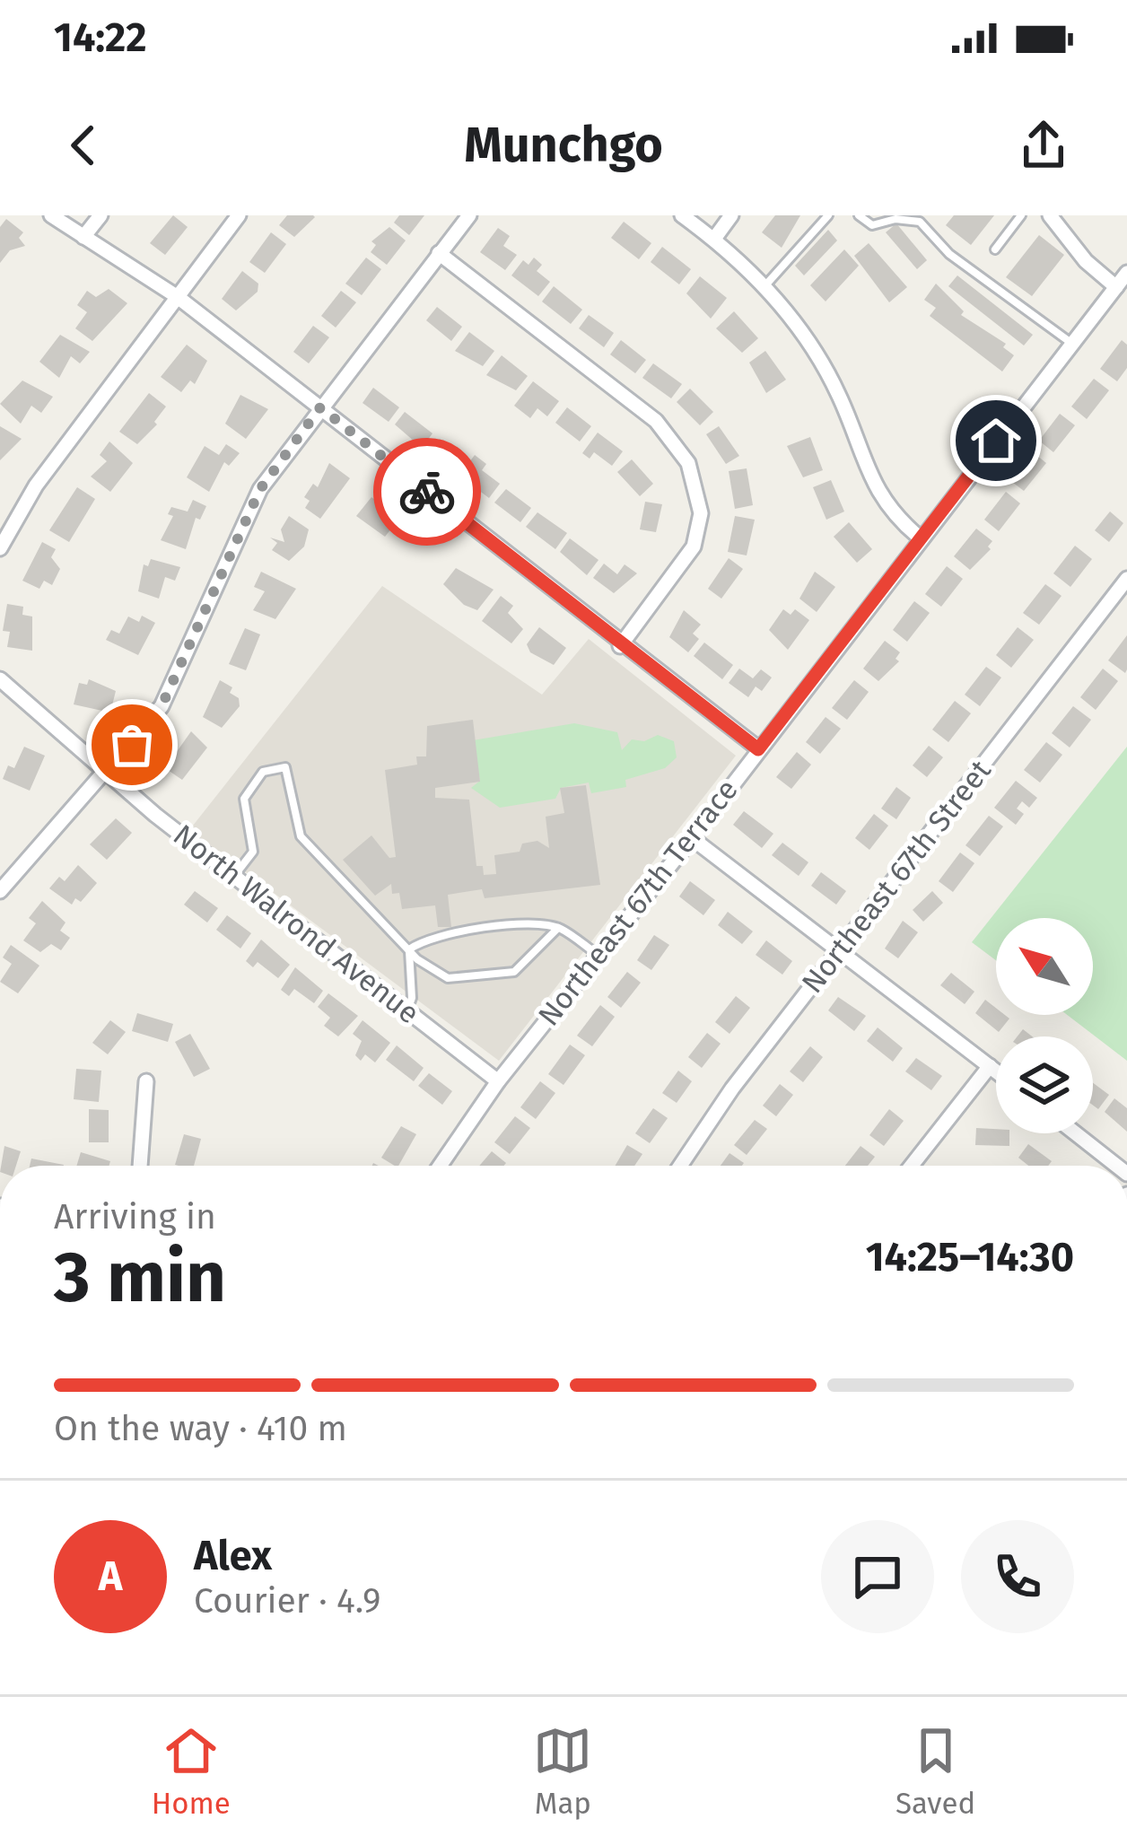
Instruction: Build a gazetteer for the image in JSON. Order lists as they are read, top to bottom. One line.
{"streets":{"street":["Northeast 67th Street","Northeast 67th Terrace","North Walrond Avenue"]},"crossings":[["Northeast 67th Terrace","North Walrond Avenue"]],"north":"top left","page":{"status":"14:22","header":"Munchgo","heading":["3 min","Arriving in","14:25–14:30"],"panel":["Alex","Courier · 4.9"],"bar":"On the way · 410 m","round":"A","tabs":["Home","Map","Saved"]}}
